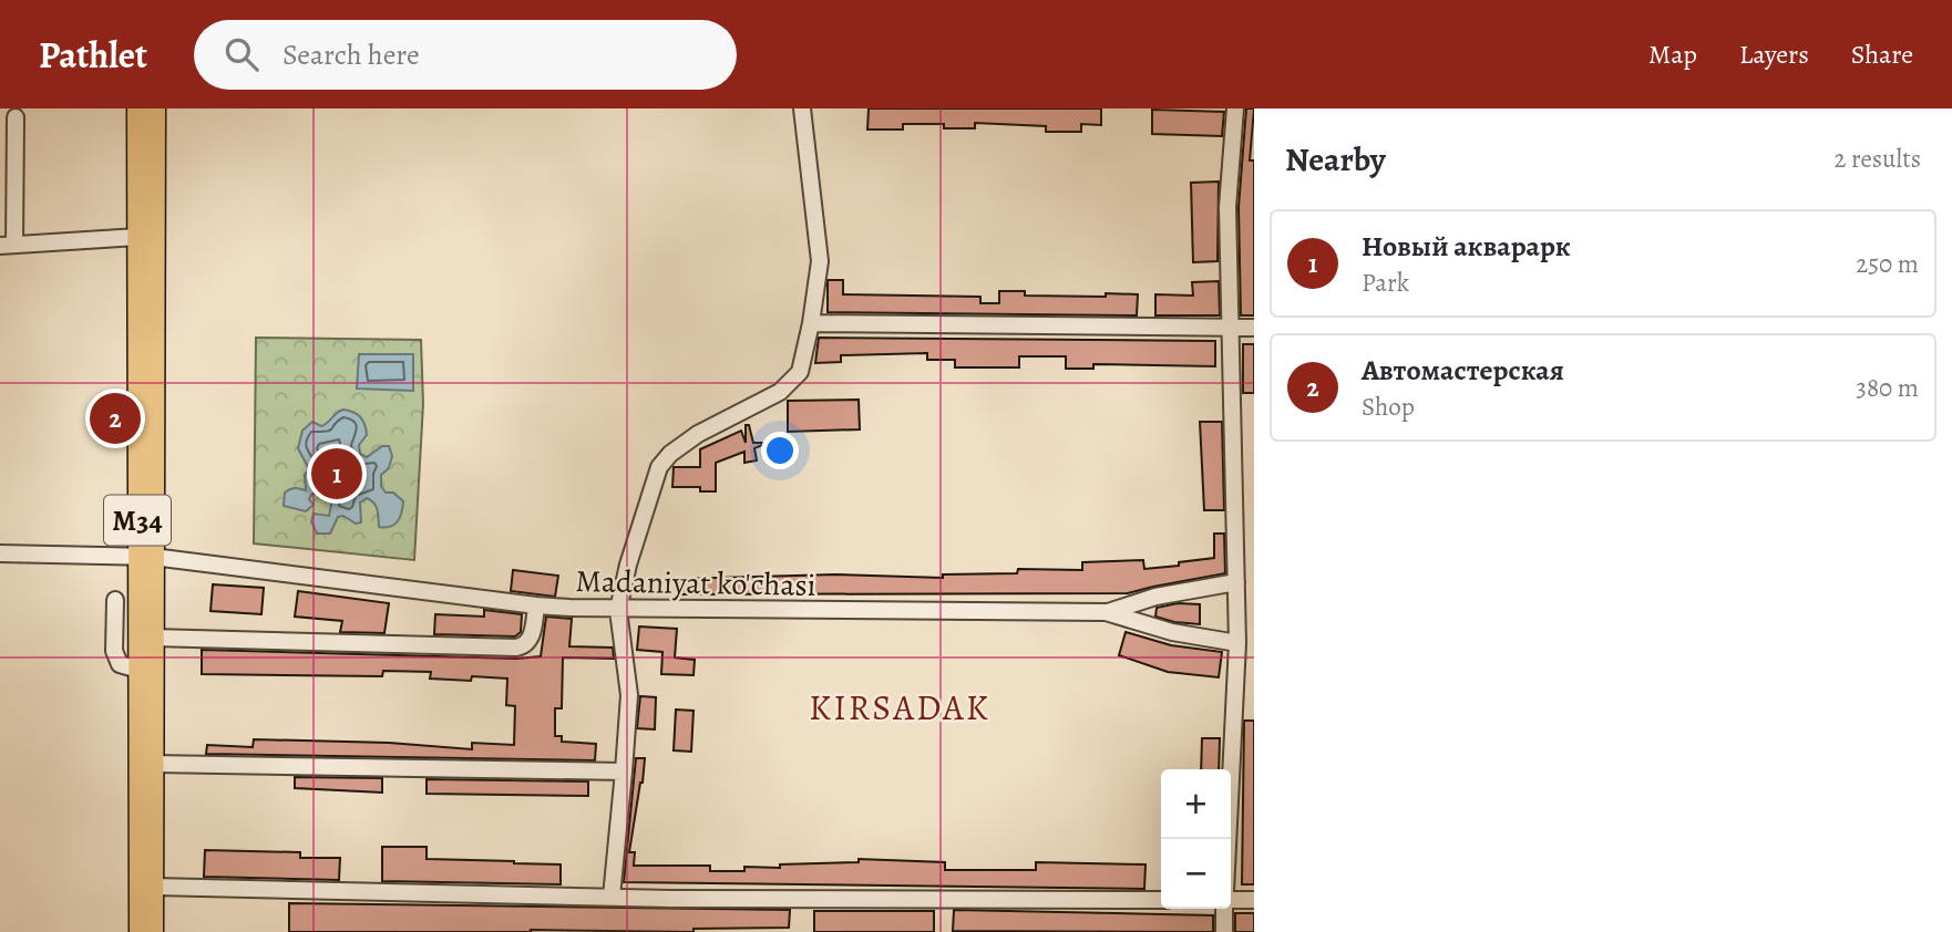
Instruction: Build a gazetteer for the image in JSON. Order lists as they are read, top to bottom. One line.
{"streets":{"main road":["M34"],"street":["Madaniyat ko'chasi"]},"crossings":[["M34","Madaniyat ko'chasi"]],"districts":["KIRSADAK"],"page":{"header":"Pathlet","search":"Search here","nav":["Map","Layers","Share"],"heading":["Nearby","2 results"],"list":[{"mark":"1","name":"Новый акварарк","note":"Park","value":"250 m"},{"mark":"2","name":"Автомастерская","note":"Shop","value":"380 m"}],"pins":["2","1"],"map_buttons":["+","−"]}}
